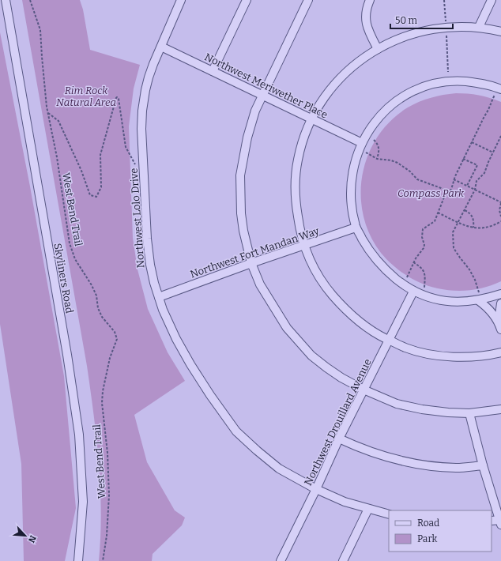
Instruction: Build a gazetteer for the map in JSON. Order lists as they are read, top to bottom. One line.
{"streets":{"street":["Northwest Meriwether Place","Northwest Lolo Drive","Northwest Fort Mandan Way","Skyliners Road","Northwest Drouillard Avenue"],"path":["West Bend Trail"]},"crossings":[["Northwest Meriwether Place","Northwest Lolo Drive"],["Northwest Lolo Drive","Northwest Fort Mandan Way"],["Northwest Lolo Drive","Northwest Drouillard Avenue"]],"parks":["Rim Rock Natural Area","Compass Park"],"legend":["Road","Park"],"scale_bar":"50 m","north":"bottom right"}
